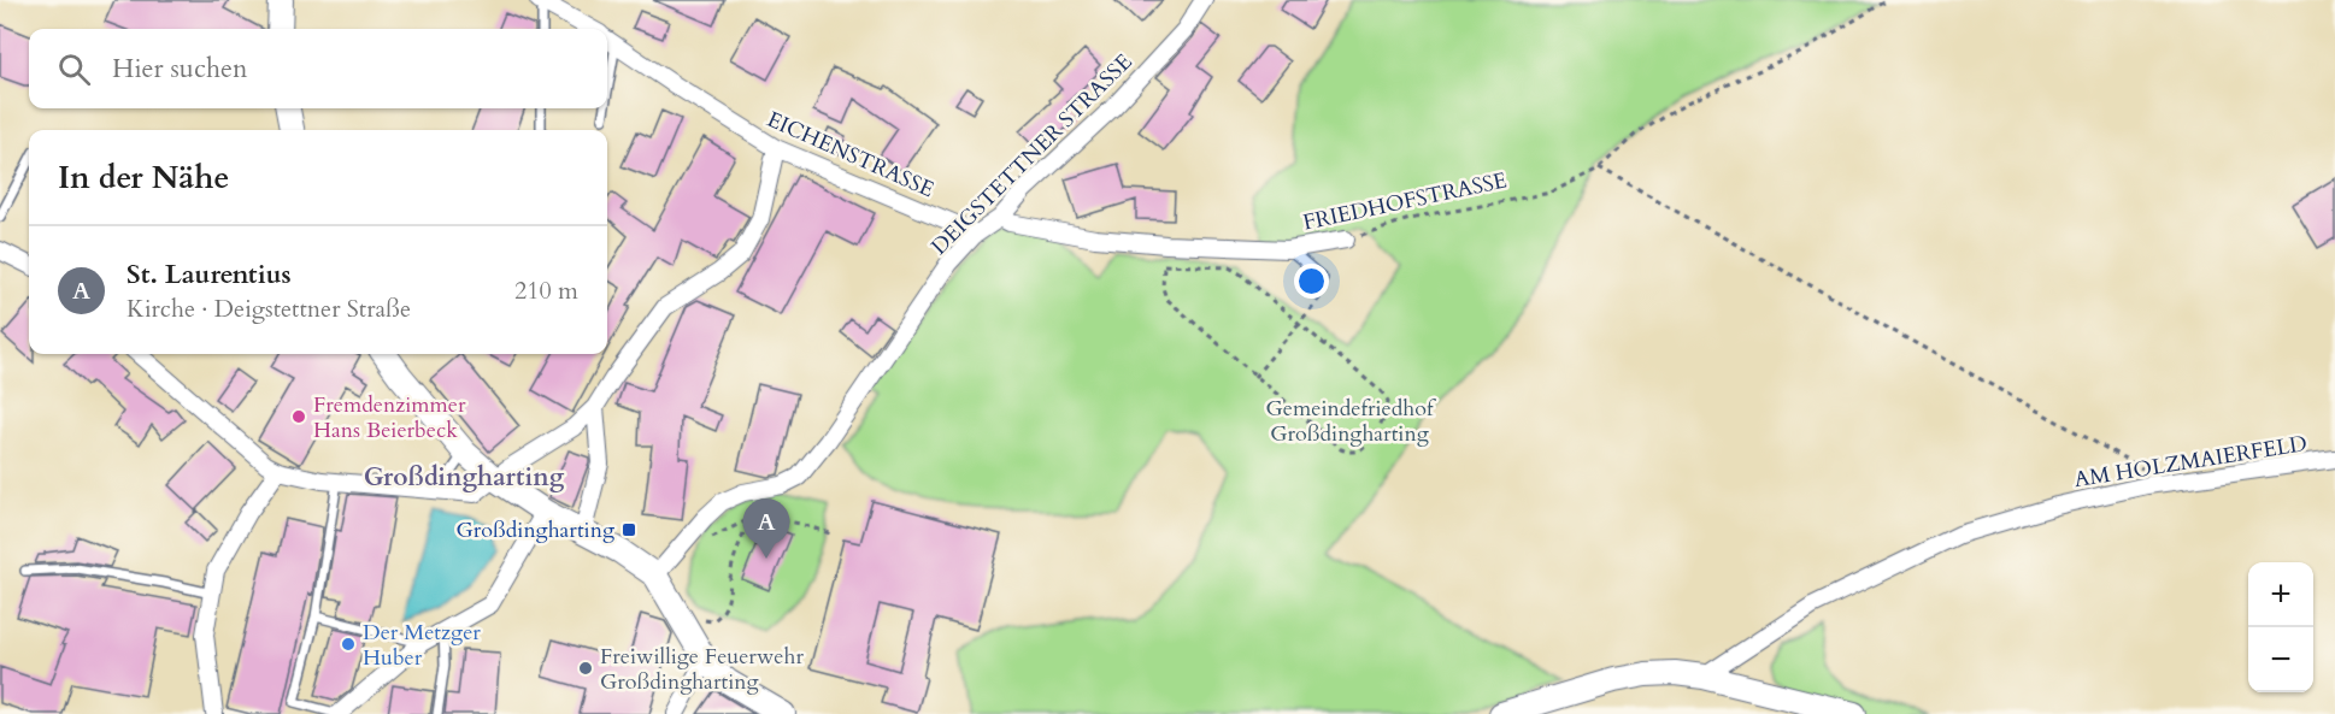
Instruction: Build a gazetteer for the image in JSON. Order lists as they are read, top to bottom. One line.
{"streets":{"street":["EICHENSTRASSE","DEIGSTETTNER STRASSE","FRIEDHOFSTRASSE","AM HOLZMAIERFELD"]},"crossings":[["EICHENSTRASSE","DEIGSTETTNER STRASSE"],["DEIGSTETTNER STRASSE","FRIEDHOFSTRASSE"]],"districts":["Großdingharting"],"parks":["Gemeindefriedhof Großdingharting"],"places":{"other":["Fremdenzimmer Hans Beierbeck","Der Metzger Huber","Freiwillige Feuerwehr Großdingharting"],"transit":["Großdingharting"]},"page":{"search":"Hier suchen","heading":"In der Nähe","list":[{"mark":"A","name":"St. Laurentius","note":"Kirche · Deigstettner Straße","value":"210 m"}],"pins":"A","map_buttons":["+","−"]}}
